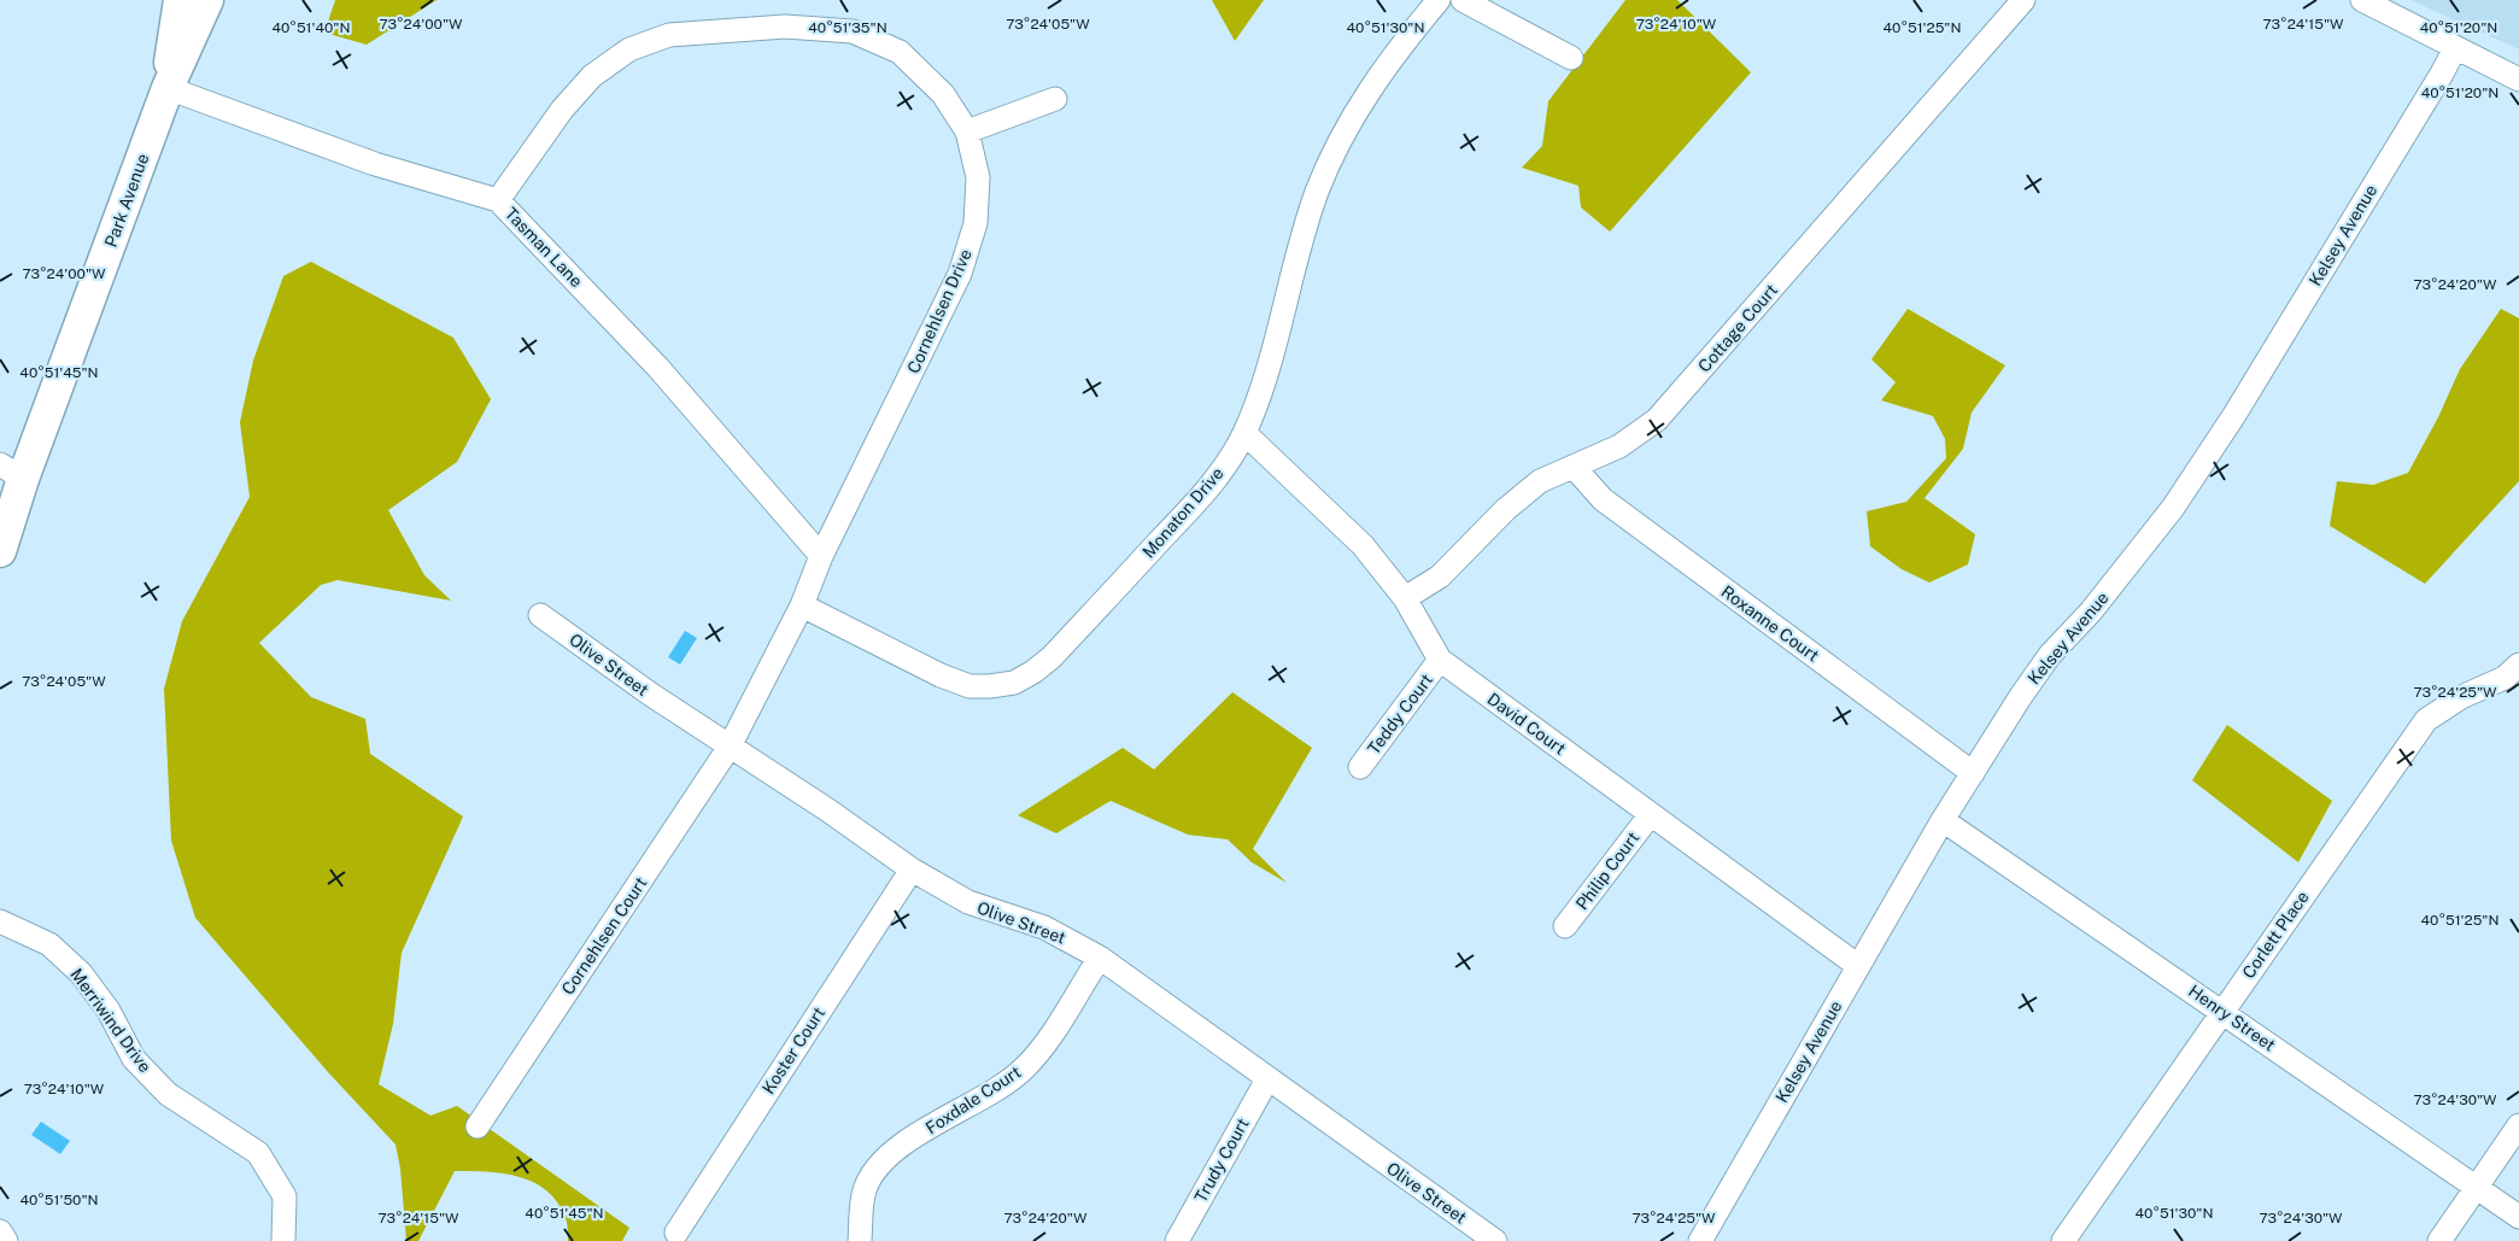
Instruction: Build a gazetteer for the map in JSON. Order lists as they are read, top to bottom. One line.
{"streets":{"main road":["Park Avenue"],"street":["Kelsey Avenue","Tasman Lane","Cornehlsen Drive","Cottage Court","Monaton Drive","Roxanne Court","Olive Street","Teddy Court","David Court","Philip Court","Corlett Place","Cornehlsen Court","Henry Street","Merriwind Drive","Koster Court","Foxdale Court","Trudy Court"]},"crossings":[["Park Avenue","Tasman Lane"],["Kelsey Avenue","Roxanne Court"],["Kelsey Avenue","David Court"],["Kelsey Avenue","Henry Street"],["Tasman Lane","Cornehlsen Drive"],["Cornehlsen Drive","Monaton Drive"],["Cornehlsen Drive","Olive Street"],["Cornehlsen Drive","Cornehlsen Court"],["Cottage Court","Roxanne Court"],["Cottage Court","David Court"],["Monaton Drive","David Court"],["Olive Street","Cornehlsen Court"],["Olive Street","Koster Court"],["Olive Street","Foxdale Court"],["Olive Street","Trudy Court"],["Teddy Court","David Court"],["David Court","Philip Court"],["Corlett Place","Henry Street"]],"coordinates":["73°24'00\"W","73°24'05\"W","73°24'10\"W","73°24'15\"W","40°51'20\"N","40°51'40\"N","40°51'35\"N","40°51'30\"N","40°51'25\"N","73°24'20\"W","40°51'45\"N","73°24'25\"W","73°24'30\"W","40°51'50\"N"]}
